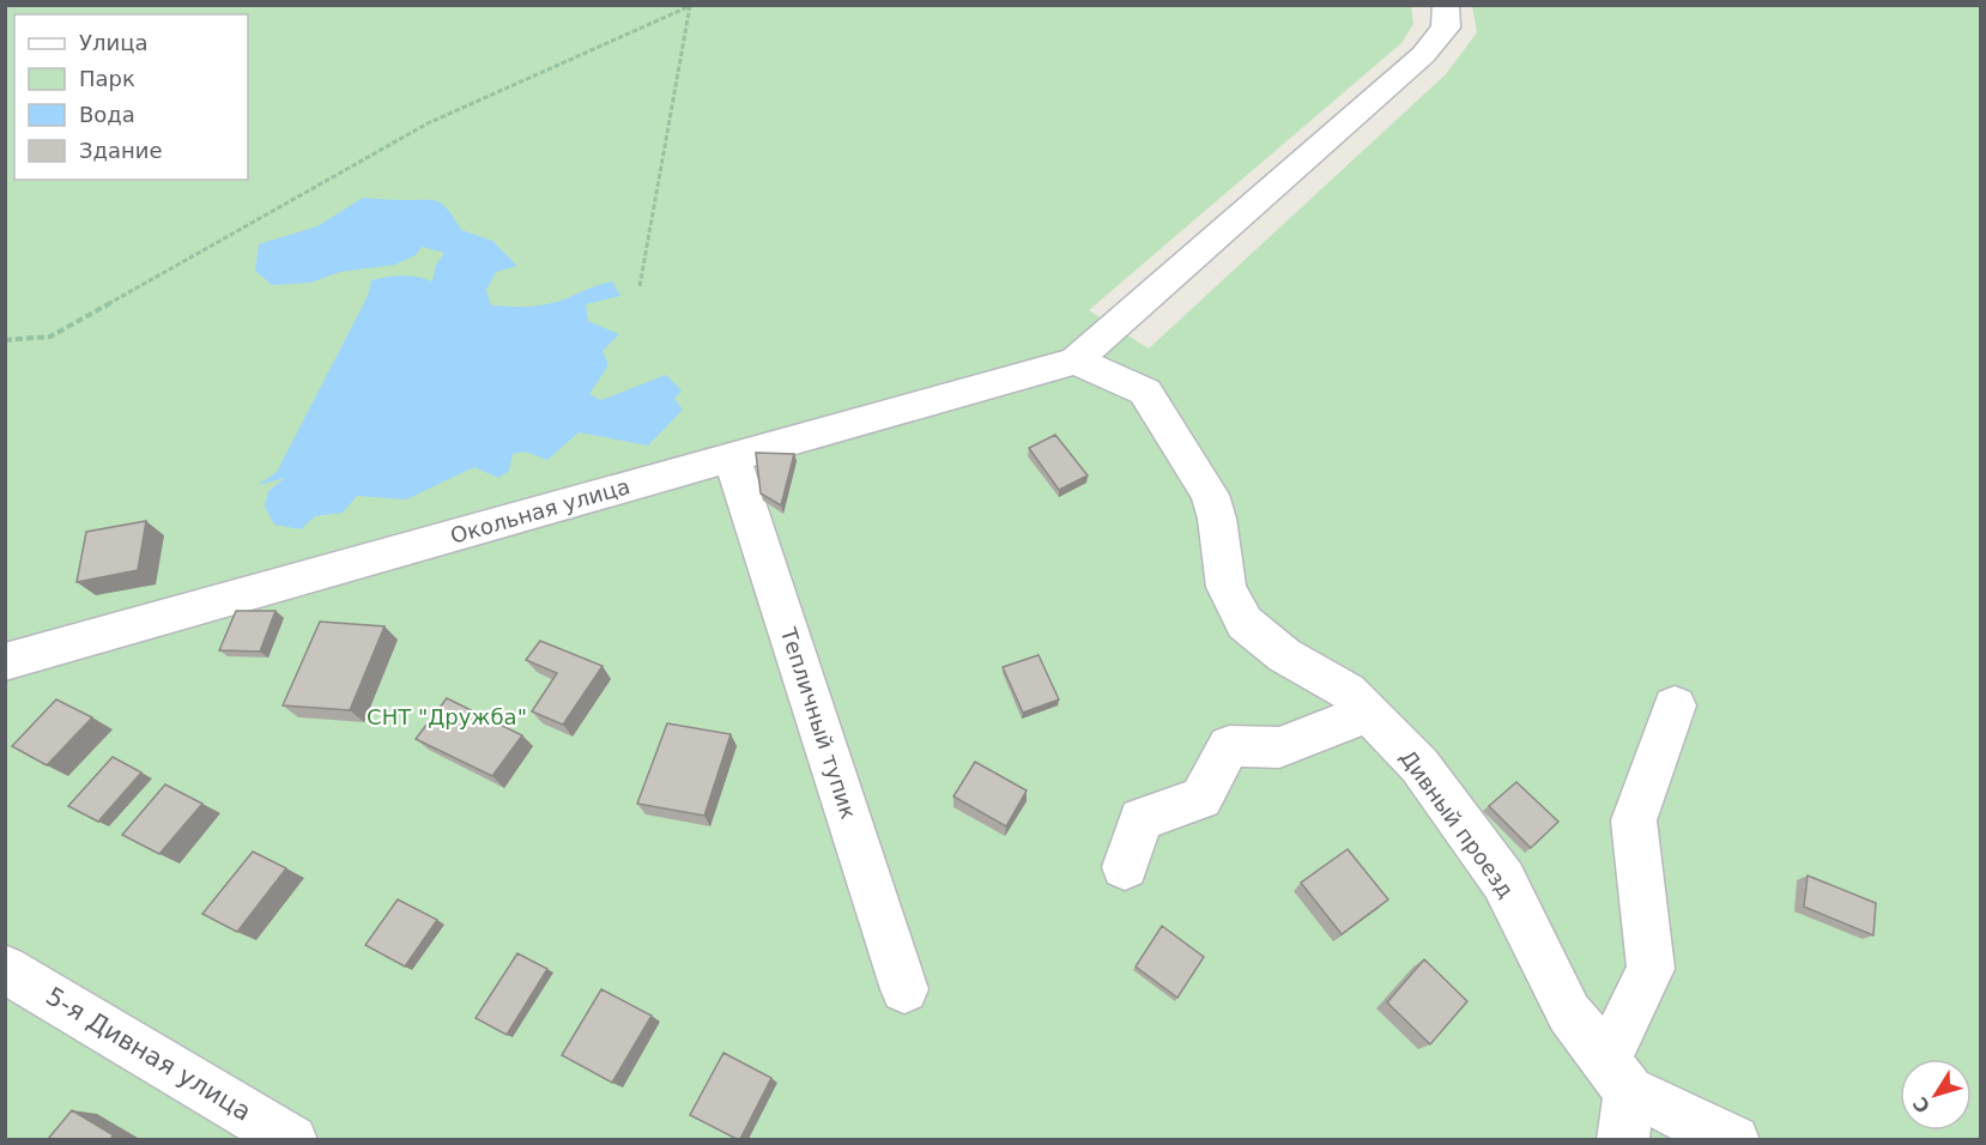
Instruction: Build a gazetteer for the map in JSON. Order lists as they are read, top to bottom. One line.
{"streets":{"street":["Окольная улица","Тепличный тупик","Дивный проезд","5-я Дивная улица"]},"crossings":[["Окольная улица","Тепличный тупик"],["Окольная улица","Дивный проезд"]],"parks":["СНТ \"Дружба\""],"legend":["Улица","Парк","Вода","Здание"],"north":"bottom left"}
